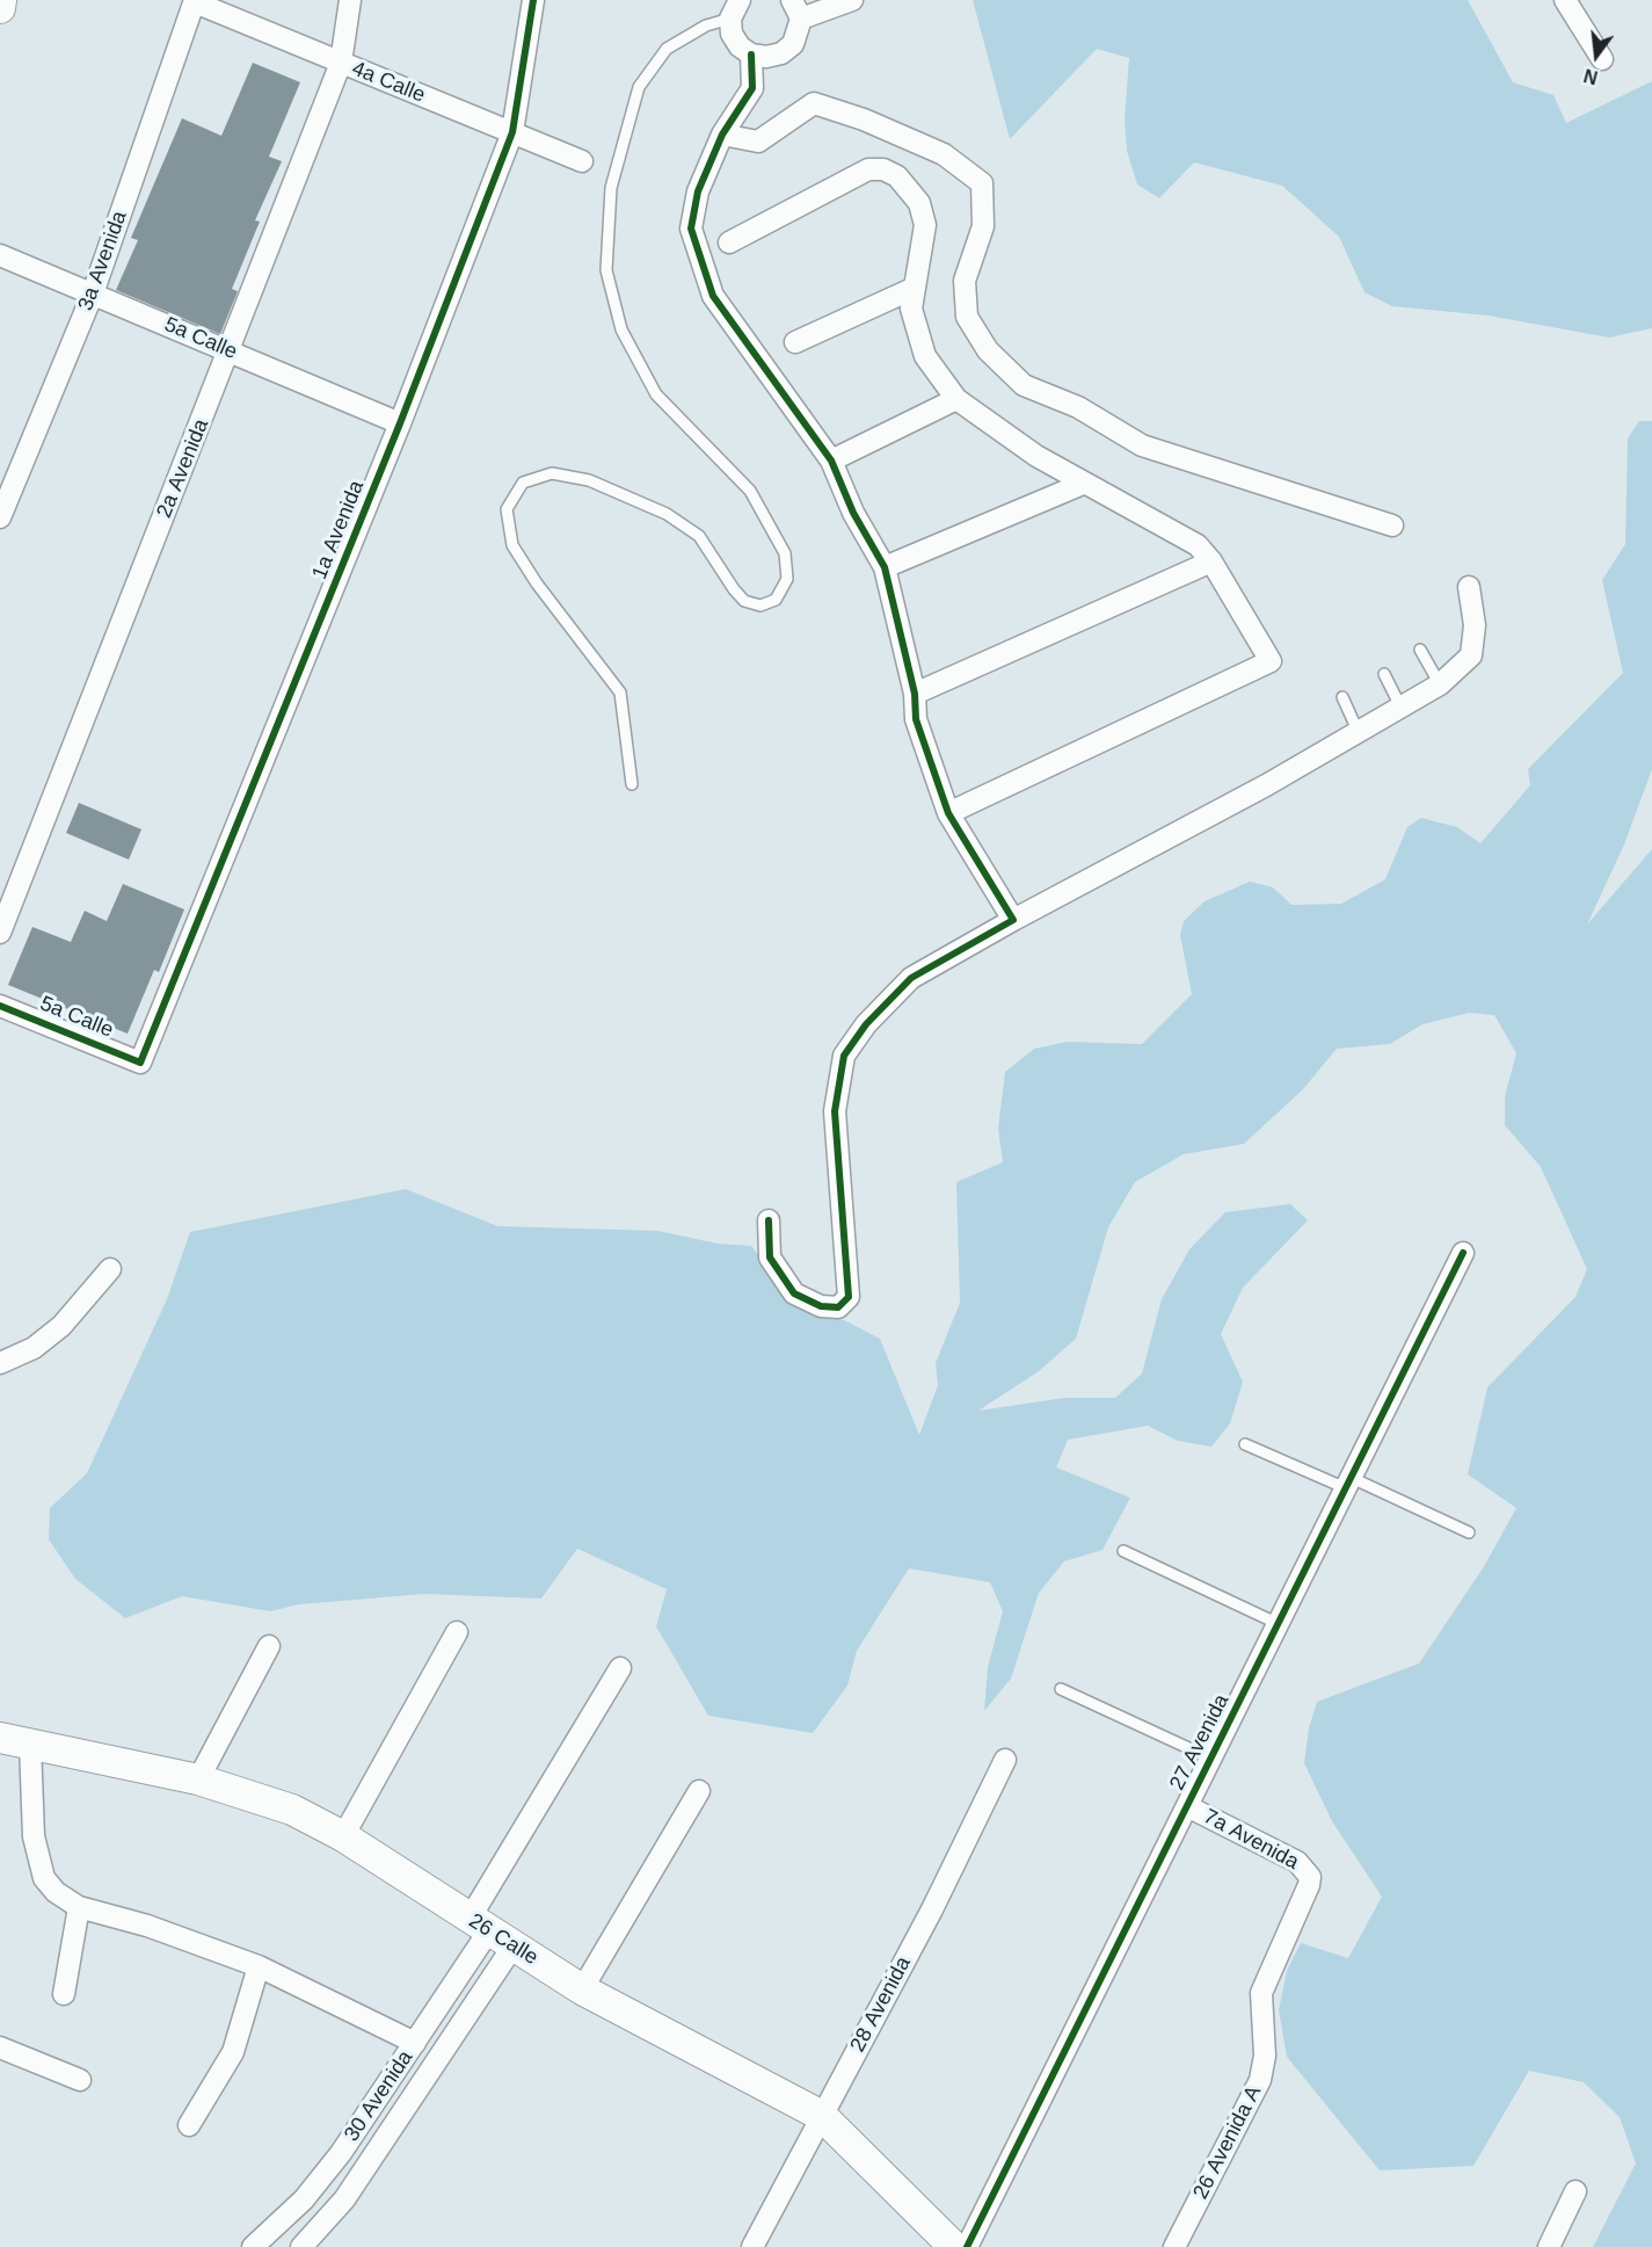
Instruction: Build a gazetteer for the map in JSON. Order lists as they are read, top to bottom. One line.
{"streets":{"street":["4a Calle","3a Avenida","5a Calle","2a Avenida","1a Avenida","27 Avenida","7a Avenida","26 Calle","28 Avenida","30 Avenida","26 Avenida A"]},"crossings":[["4a Calle","3a Avenida"],["4a Calle","2a Avenida"],["4a Calle","1a Avenida"],["3a Avenida","5a Calle"],["5a Calle","2a Avenida"],["5a Calle","1a Avenida"],["27 Avenida","7a Avenida"],["7a Avenida","26 Avenida A"],["26 Calle","28 Avenida"],["26 Calle","30 Avenida"]],"north":"bottom"}
